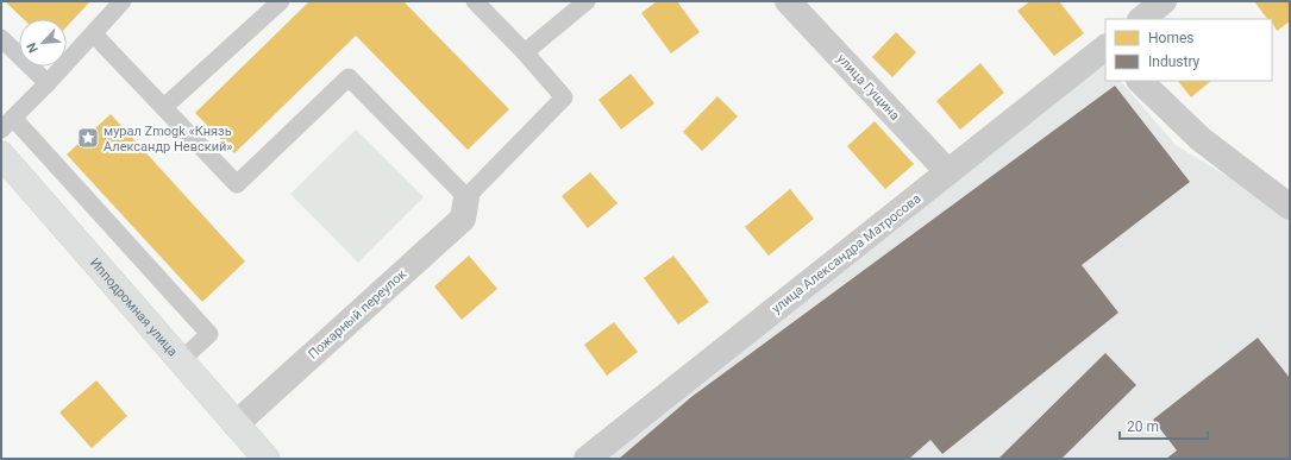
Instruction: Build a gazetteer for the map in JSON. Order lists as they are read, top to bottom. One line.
{"streets":{"main road":["Ипподромная улица"],"street":["улица Гущина","улица Александра Матросова","Пожарный переулок"]},"crossings":[["улица Гущина","улица Александра Матросова"],["Ипподромная улица","Пожарный переулок"]],"places":{"place":["мурал Zmogk «Князь Александр Невский»"]},"legend":["Homes","Industry"],"scale_bar":"20 m","north":"bottom left"}
